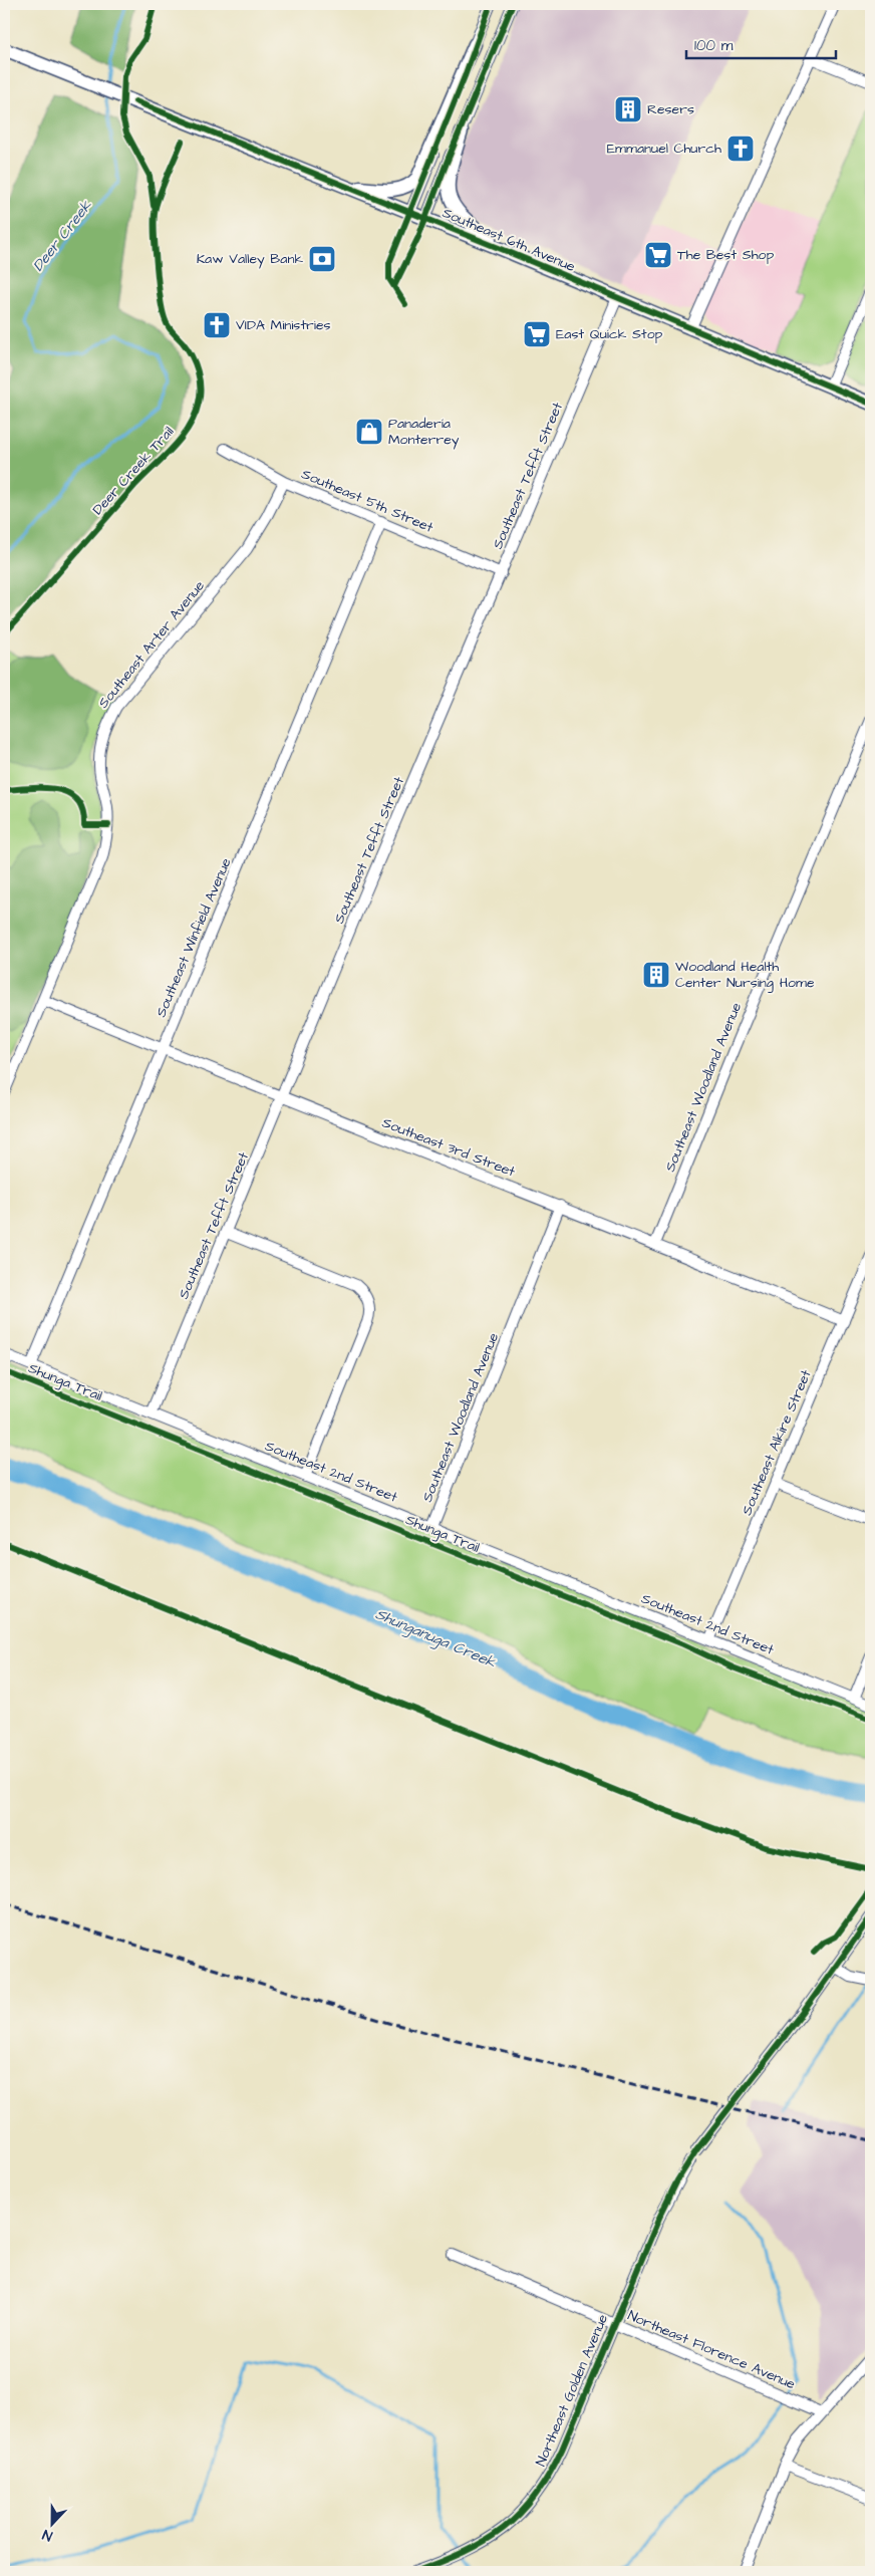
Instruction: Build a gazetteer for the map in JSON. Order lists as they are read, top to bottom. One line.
{"streets":{"main road":["Southeast 6th Avenue"],"street":["Southeast Tefft Street","Southeast 5th Street","Southeast Arter Avenue","Southeast Winfield Avenue","Southeast Woodland Avenue","Southeast 3rd Street","Southeast Alkire Street","Southeast 2nd Street","Northeast Florence Avenue","Northeast Golden Avenue"],"cycle path":["Deer Creek Trail","Shunga Trail"]},"crossings":[["Southeast 6th Avenue","Southeast Tefft Street"],["Southeast Tefft Street","Southeast 5th Street"],["Southeast Tefft Street","Southeast 3rd Street"],["Southeast Tefft Street","Southeast 2nd Street"],["Southeast 5th Street","Southeast Arter Avenue"],["Southeast 5th Street","Southeast Winfield Avenue"],["Southeast Arter Avenue","Southeast 3rd Street"],["Southeast Winfield Avenue","Southeast 3rd Street"],["Southeast Winfield Avenue","Southeast 2nd Street"],["Southeast Woodland Avenue","Southeast 3rd Street"],["Southeast Woodland Avenue","Southeast 2nd Street"],["Southeast 3rd Street","Southeast Alkire Street"],["Southeast Alkire Street","Southeast 2nd Street"],["Northeast Florence Avenue","Northeast Golden Avenue"]],"water":["Deer Creek","Shunganuga Creek"],"places":{"building":["Resers","Woodland Health Center Nursing Home"],"church":["Emmanuel Church","VIDA Ministries"],"supermarket":["The Best Shop","East Quick Stop"],"bank":["Kaw Valley Bank"],"shop":["Panadería Monterrey"]},"scale_bar":"100 m","north":"bottom"}
